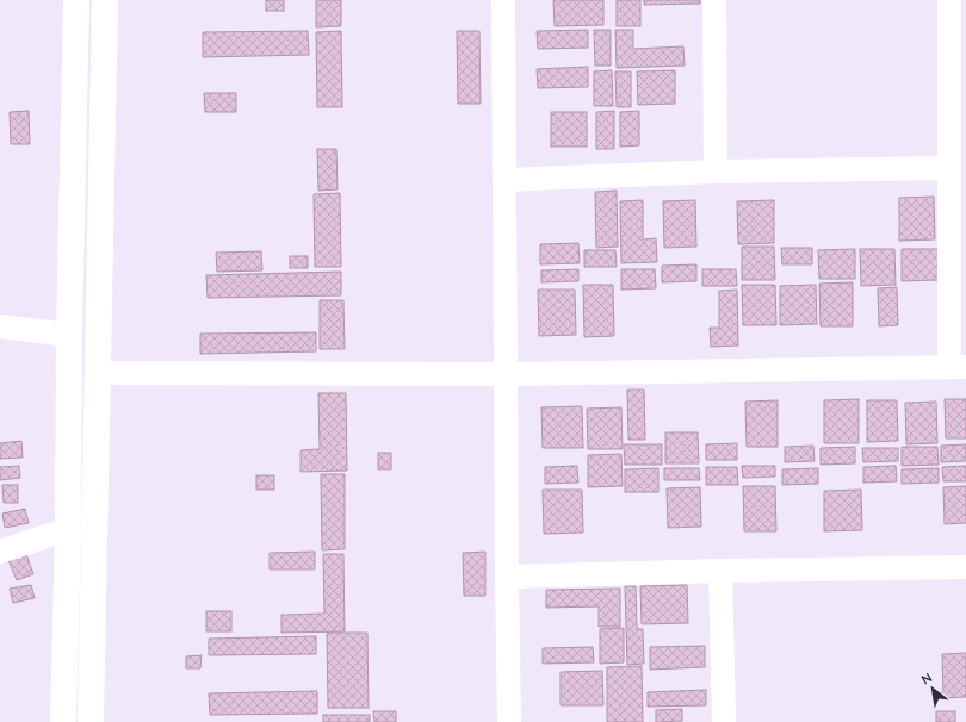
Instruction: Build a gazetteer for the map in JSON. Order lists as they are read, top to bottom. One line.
{"north":"top left"}
